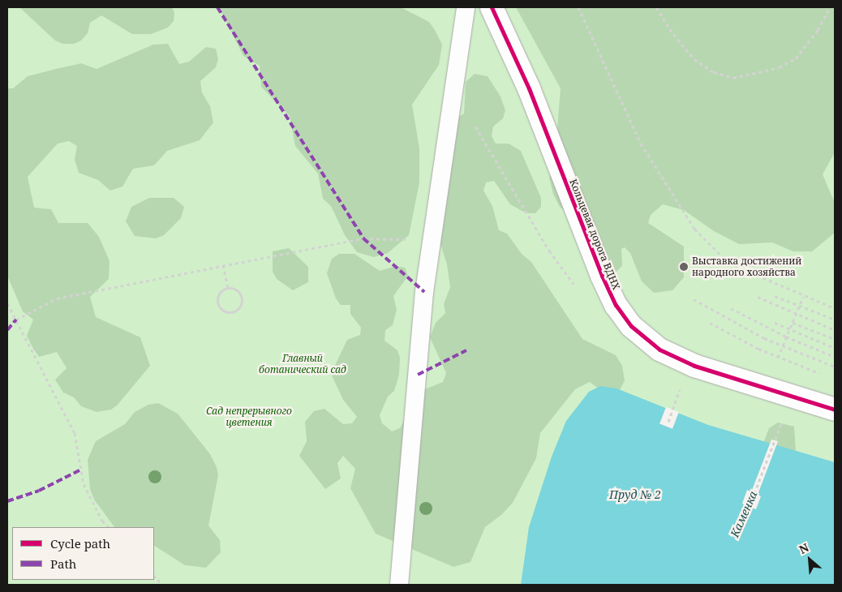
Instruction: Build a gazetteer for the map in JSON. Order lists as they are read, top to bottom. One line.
{"streets":{"street":["Кольцевая дорога ВДНХ"]},"water":["Пруд № 2","Каменка"],"parks":["Главный ботанический сад","Сад непрерывного цветения"],"places":["Выставка достижений народного хозяйства"],"legend":["Cycle path","Path"],"north":"top left"}
